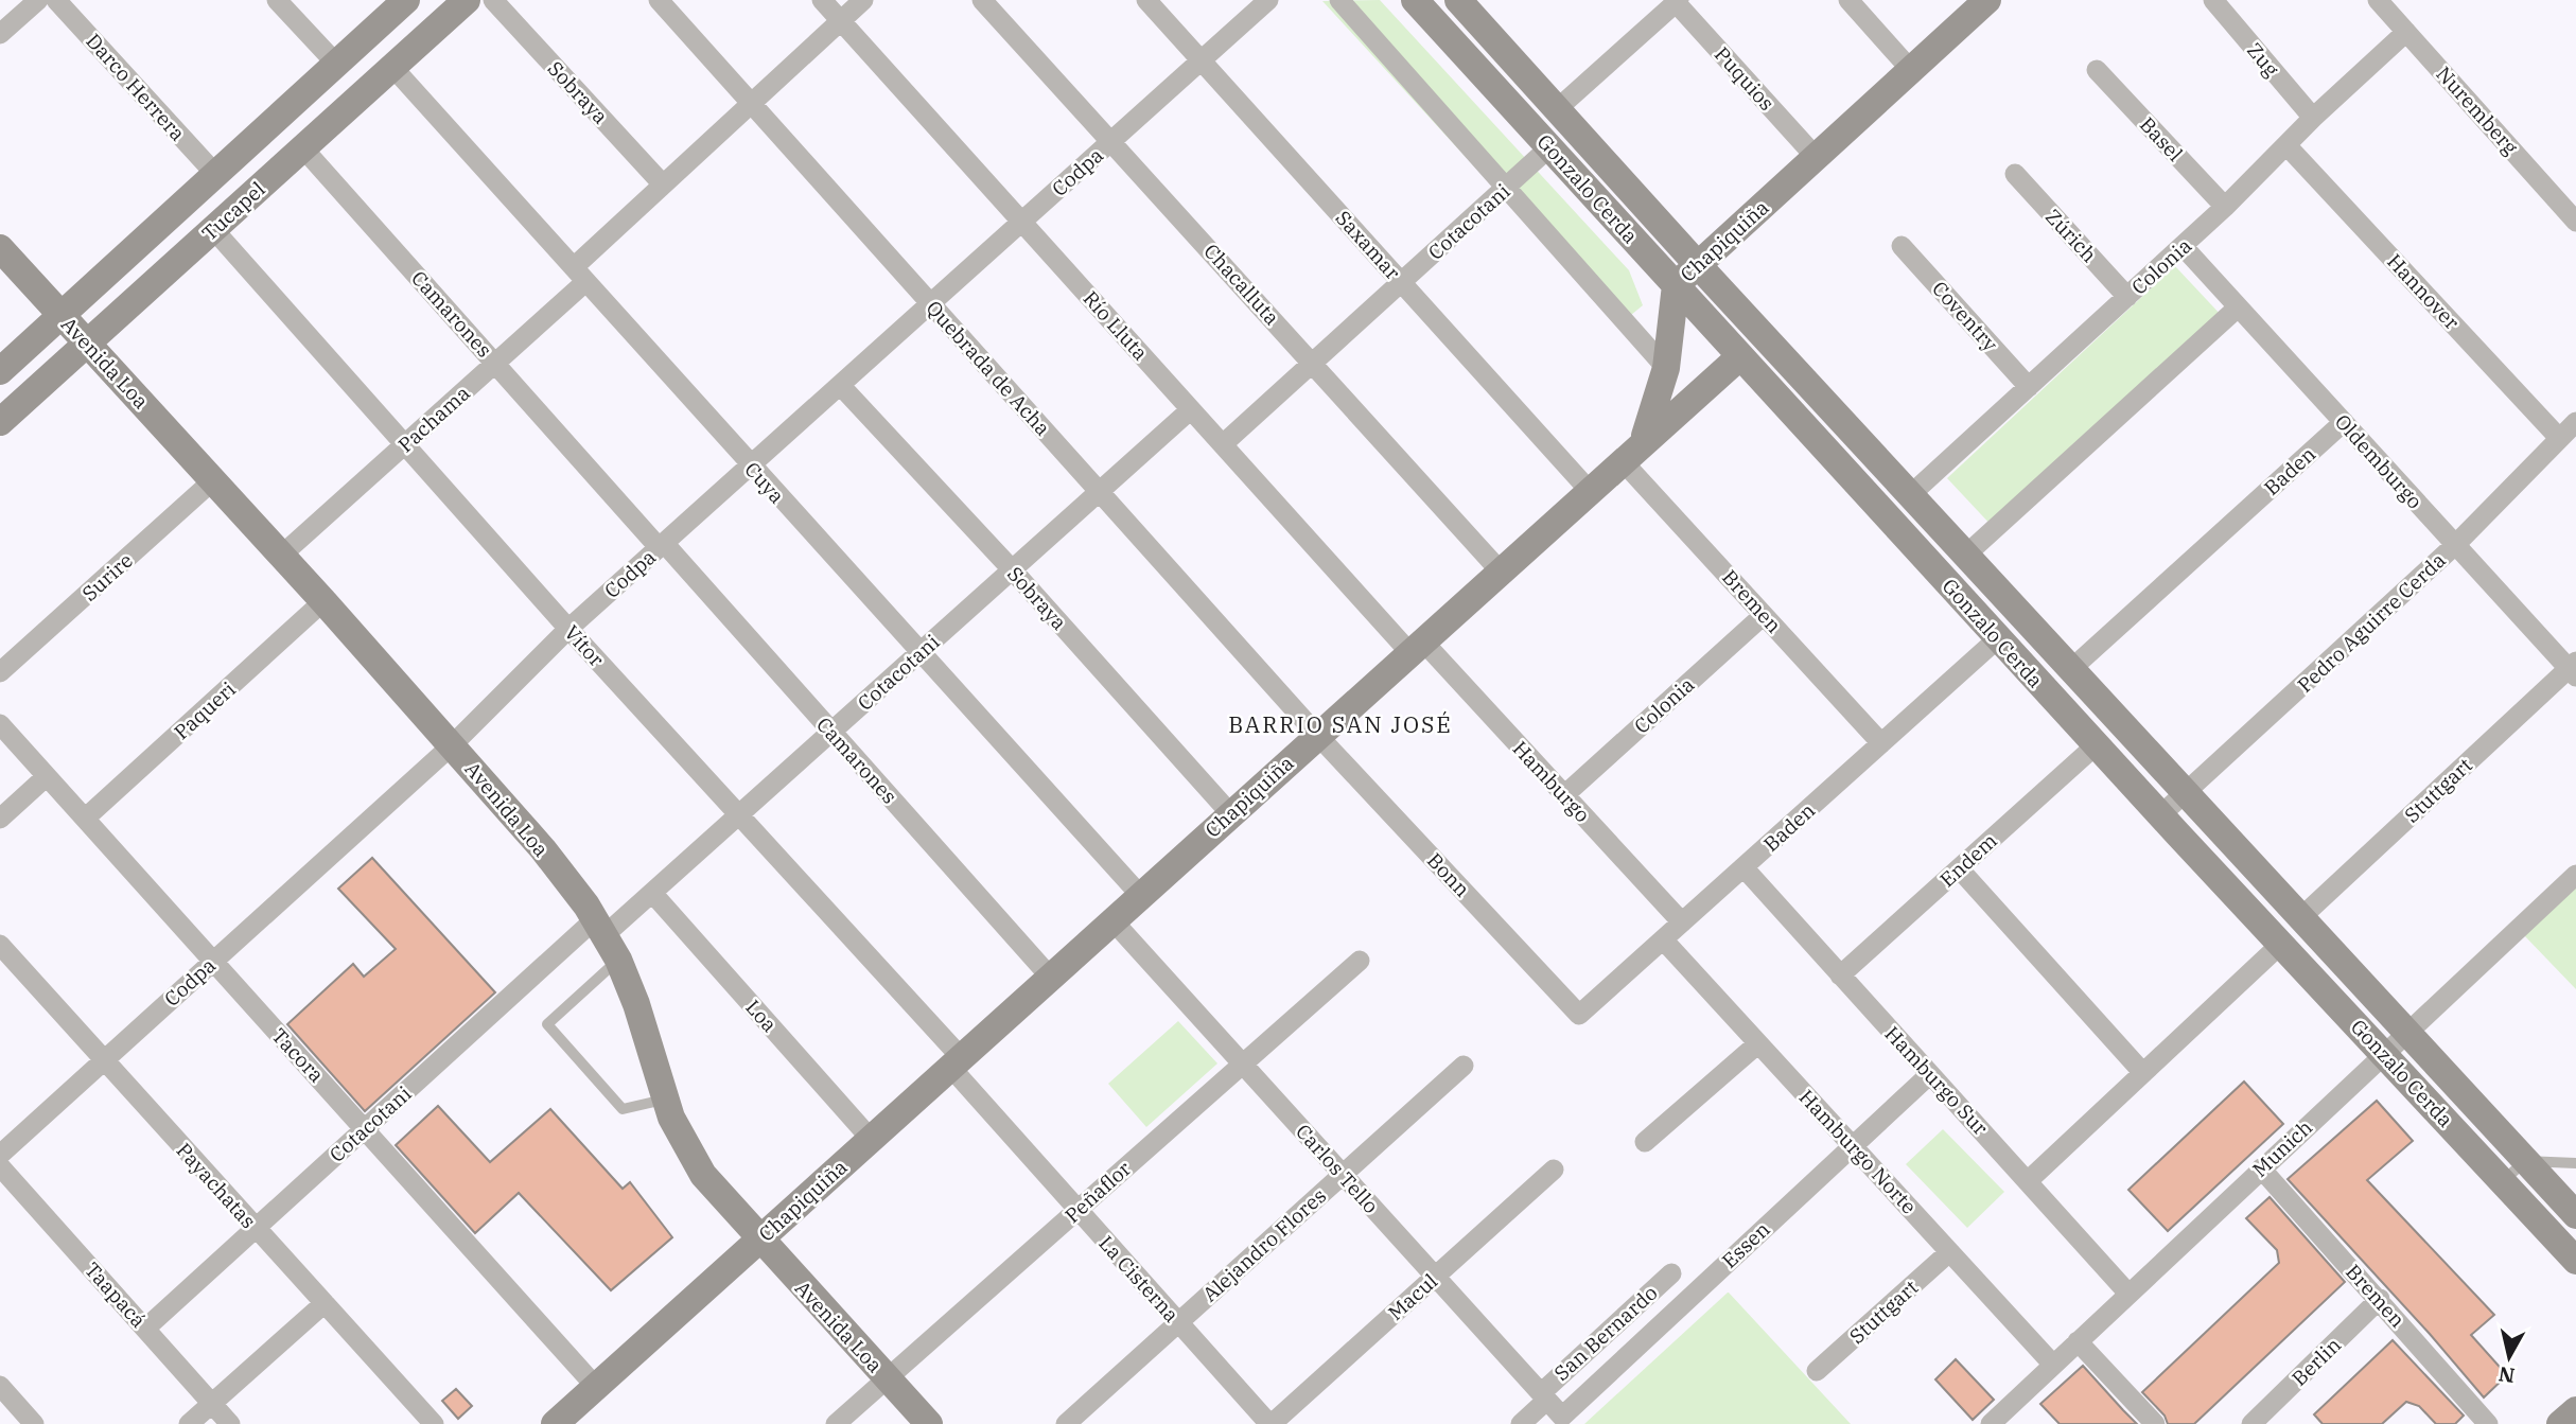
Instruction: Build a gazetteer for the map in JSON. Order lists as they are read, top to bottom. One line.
{"streets":{"street":["Zug","Puquios","Darco Herrera","Sobraya","Nuremberg","Basel","Codpa","Gonzalo Cerda","Tucapel","Cotacotani","Zúrich","Chapiquiña","Saxamar","Colonia","Chacalluta","Hannover","Camarones","Coventry","Río Lluta","Avenida Loa","Quebrada de Acha","Pachama","Oldemburgo","Baden","Cuya","Surire","Bremen","Pedro Aguirre Cerda","Vítor","Paqueri","Hamburgo","Stuttgart","Endem","Bonn","Loa","Tacora","Hamburgo Sur","Munich","Hamburgo Norte","Carlos Tello","Payachatas","Peñaflor","Alejandro Flores","Essen","La Cisterna","Taapacá","Macul","San Bernardo","Berlin"]},"crossings":[["Zug","Colonia"],["Puquios","Chapiquiña"],["Darco Herrera","Tucapel"],["Sobraya","Codpa"],["Sobraya","Cotacotani"],["Sobraya","Chapiquiña"],["Sobraya","Pachama"],["Nuremberg","Colonia"],["Basel","Colonia"],["Codpa","Saxamar"],["Codpa","Chacalluta"],["Codpa","Camarones"],["Codpa","Río Lluta"],["Codpa","Avenida Loa"],["Codpa","Quebrada de Acha"],["Codpa","Cuya"],["Codpa","Vítor"],["Codpa","Tacora"],["Codpa","Payachatas"],["Gonzalo Cerda","Cotacotani"],["Gonzalo Cerda","Chapiquiña"],["Gonzalo Cerda","Colonia"],["Gonzalo Cerda","Baden"],["Gonzalo Cerda","Pedro Aguirre Cerda"],["Gonzalo Cerda","Stuttgart"],["Gonzalo Cerda","Endem"],["Gonzalo Cerda","Munich"],["Tucapel","Camarones"],["Tucapel","Avenida Loa"],["Tucapel","Cuya"],["Tucapel","Vítor"],["Cotacotani","Saxamar"],["Cotacotani","Chacalluta"],["Cotacotani","Camarones"],["Cotacotani","Río Lluta"],["Cotacotani","Avenida Loa"],["Cotacotani","Quebrada de Acha"],["Cotacotani","Cuya"],["Cotacotani","Vítor"],["Cotacotani","Loa"],["Cotacotani","Tacora"],["Cotacotani","Payachatas"],["Cotacotani","Taapacá"],["Zúrich","Colonia"],["Chapiquiña","Saxamar"],["Chapiquiña","Chacalluta"],["Chapiquiña","Camarones"],["Chapiquiña","Río Lluta"],["Chapiquiña","Avenida Loa"],["Chapiquiña","Quebrada de Acha"],["Chapiquiña","Cuya"],["Chapiquiña","Bremen"],["Chapiquiña","Vítor"],["Chapiquiña","Hamburgo"],["Chapiquiña","Bonn"],["Chapiquiña","Loa"],["Chapiquiña","Tacora"],["Chapiquiña","Carlos Tello"],["Chapiquiña","La Cisterna"],["Colonia","Hannover"],["Colonia","Coventry"],["Colonia","Oldemburgo"],["Colonia","Bremen"],["Colonia","Hamburgo"],["Hannover","Pedro Aguirre Cerda"],["Camarones","Pachama"],["Río Lluta","Pachama"],["Río Lluta","Hamburgo"],["Avenida Loa","Pachama"],["Avenida Loa","Surire"],["Avenida Loa","Paqueri"],["Avenida Loa","Peñaflor"],["Quebrada de Acha","Pachama"],["Quebrada de Acha","Bonn"],["Pachama","Cuya"],["Pachama","Vítor"],["Oldemburgo","Baden"],["Oldemburgo","Pedro Aguirre Cerda"],["Oldemburgo","Stuttgart"],["Baden","Bremen"],["Baden","Hamburgo"],["Baden","Bonn"],["Baden","Hamburgo Sur"],["Baden","Hamburgo Norte"],["Bremen","Munich"],["Bremen","Berlin"],["Vítor","La Cisterna"],["Paqueri","Tacora"],["Stuttgart","Hamburgo Norte"],["Endem","Hamburgo Sur"],["Hamburgo Sur","Munich"],["Hamburgo Sur","Essen"],["Munich","Hamburgo Norte"],["Hamburgo Norte","Essen"],["Carlos Tello","Peñaflor"],["Carlos Tello","Alejandro Flores"],["Carlos Tello","Essen"],["Carlos Tello","Macul"],["Carlos Tello","San Bernardo"],["Peñaflor","La Cisterna"],["Alejandro Flores","La Cisterna"],["La Cisterna","Macul"]],"districts":["BARRIO SAN JOSÉ"],"north":"bottom"}
